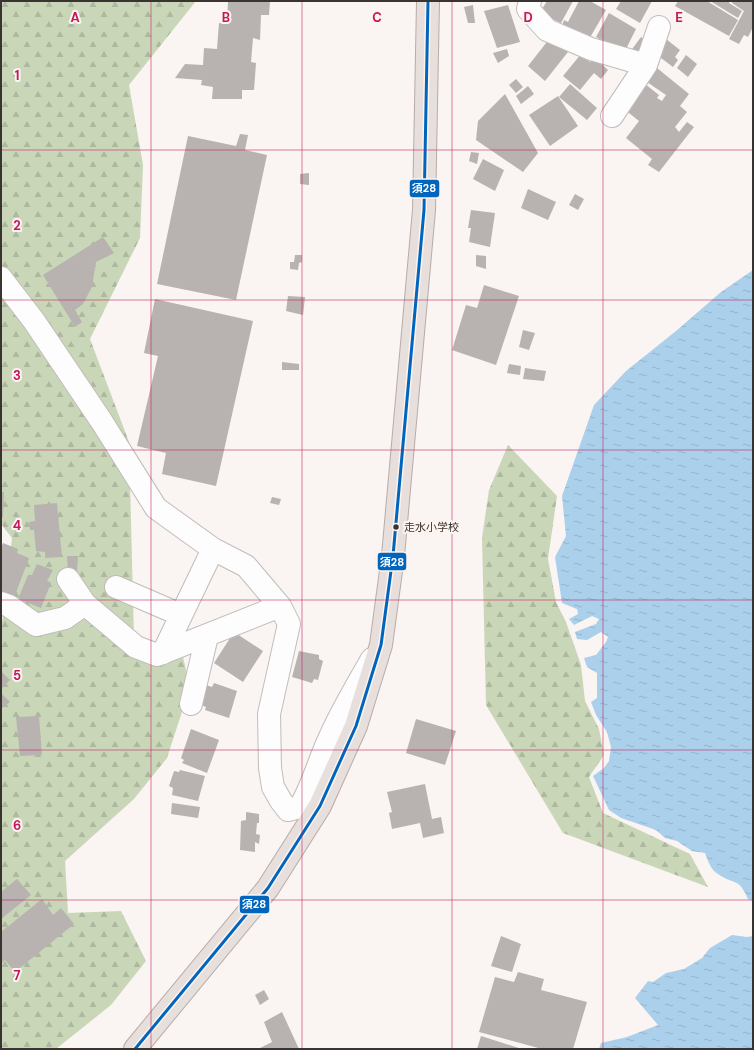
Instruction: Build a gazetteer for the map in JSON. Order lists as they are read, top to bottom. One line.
{"places":["走水小学校"],"lines":["transit line 須28"],"grid":{"columns":["A","B","C","D","E"],"rows":["1","2","3","4","5","6","7"]}}
